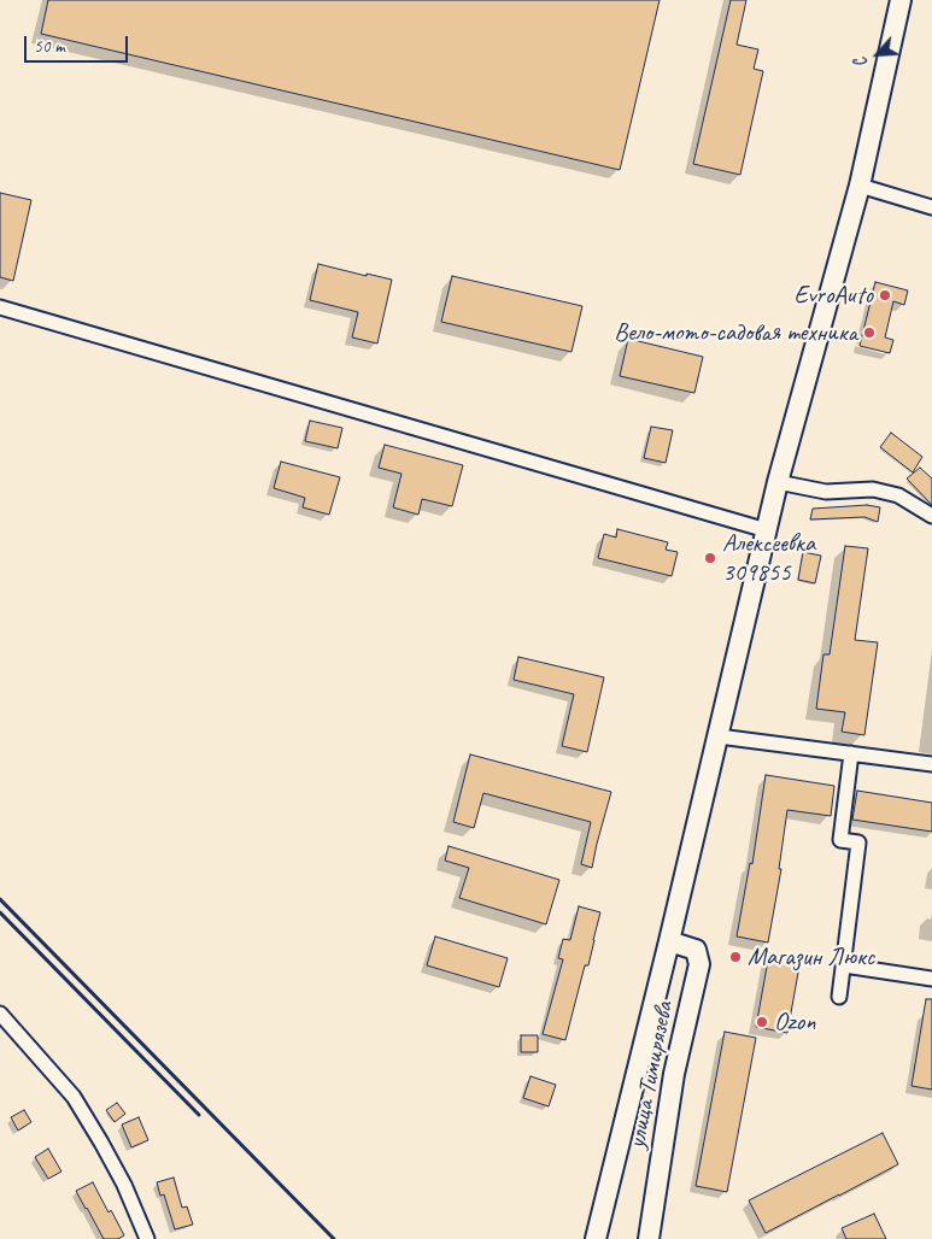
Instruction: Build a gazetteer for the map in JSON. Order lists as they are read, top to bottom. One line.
{"streets":{"main road":["улица Тимирязева"]},"places":["EvroAuto","Вело-мото-садовая техника","Алексеевка 309855","Магазин Люкс","Ozon"],"scale_bar":"50 m","north":"bottom left"}
